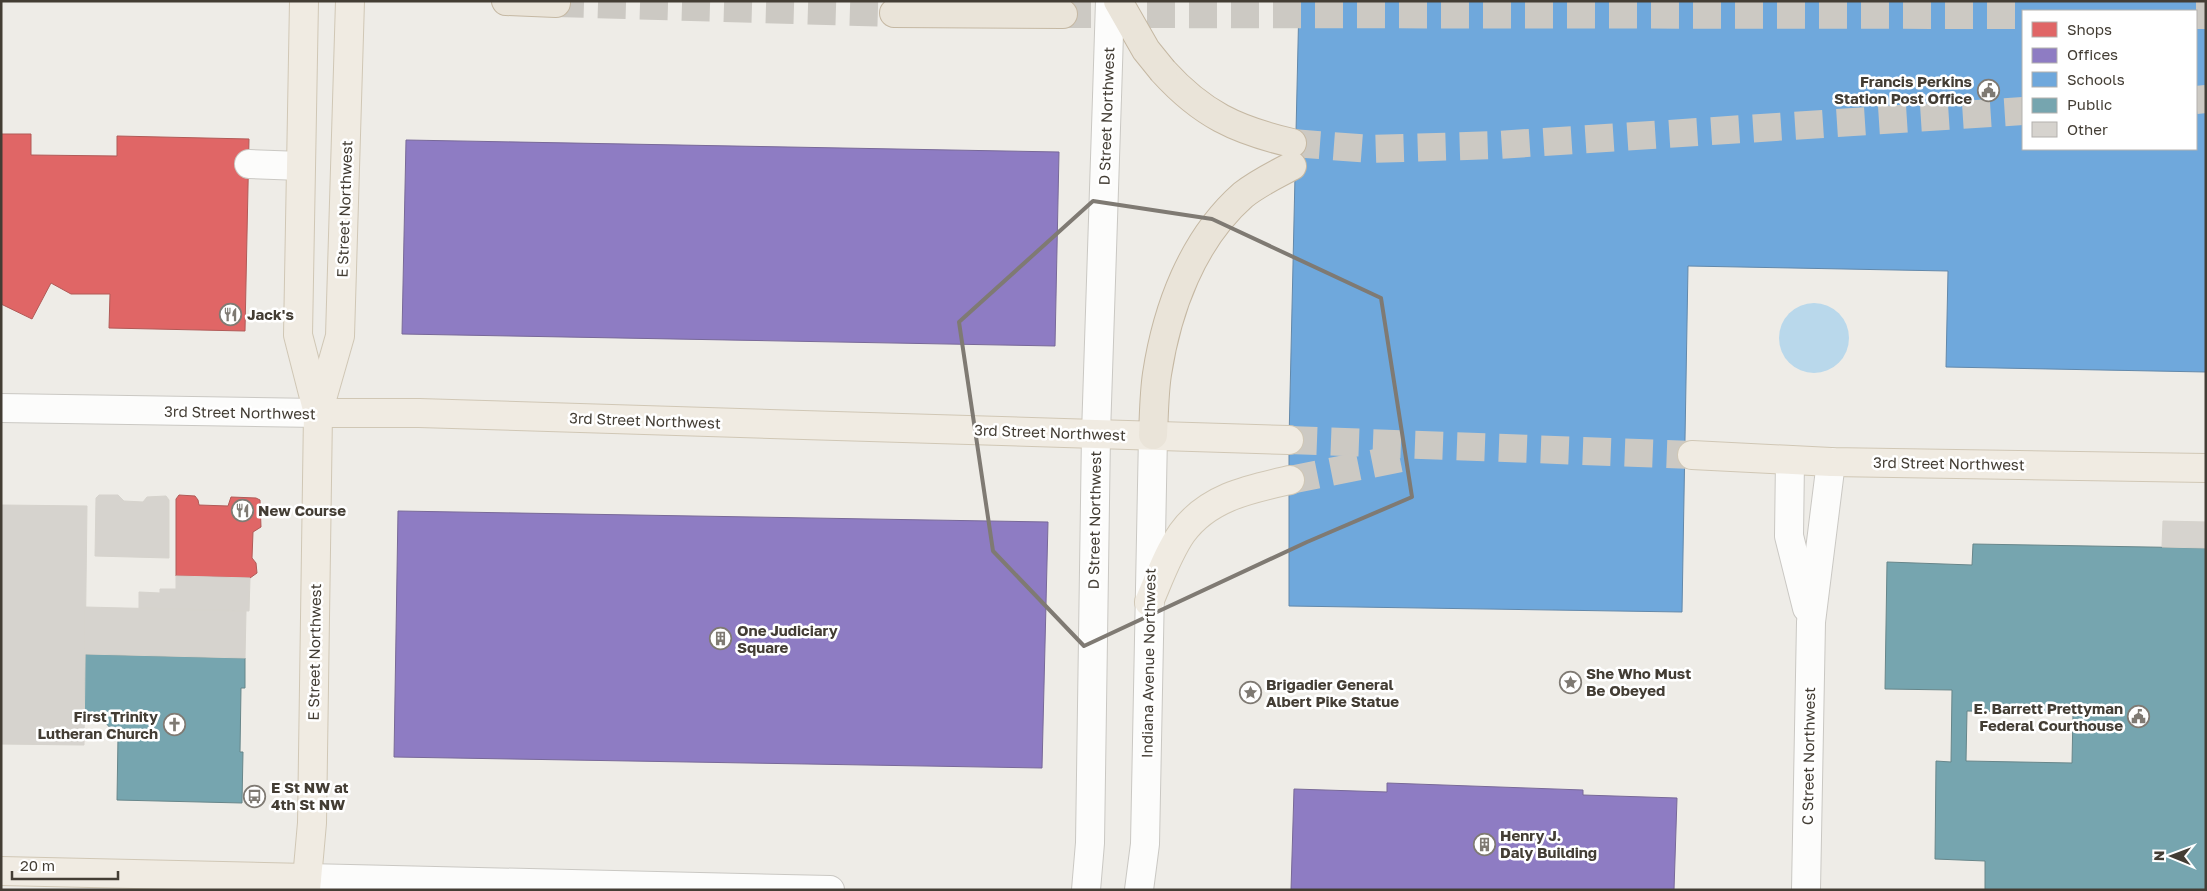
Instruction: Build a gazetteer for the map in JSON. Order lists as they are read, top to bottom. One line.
{"streets":{"main road":["E Street Northwest","3rd Street Northwest"],"street":["D Street Northwest","Indiana Avenue Northwest","C Street Northwest"]},"crossings":[["D Street Northwest","3rd Street Northwest"],["E Street Northwest","3rd Street Northwest"],["3rd Street Northwest","Indiana Avenue Northwest"],["3rd Street Northwest","C Street Northwest"]],"places":{"public building":["Francis Perkins Station Post Office","E. Barrett Prettyman Federal Courthouse"],"restaurant":["Jack's","New Course"],"building":["One Judiciary Square","Henry J. Daly Building"],"place":["She Who Must Be Obeyed","Brigadier General Albert Pike Statue"],"church":["First Trinity Lutheran Church"],"bus stop":["E St NW at 4th St NW"]},"legend":["Shops","Offices","Schools","Public","Other"],"scale_bar":"20 m","north":"left"}
